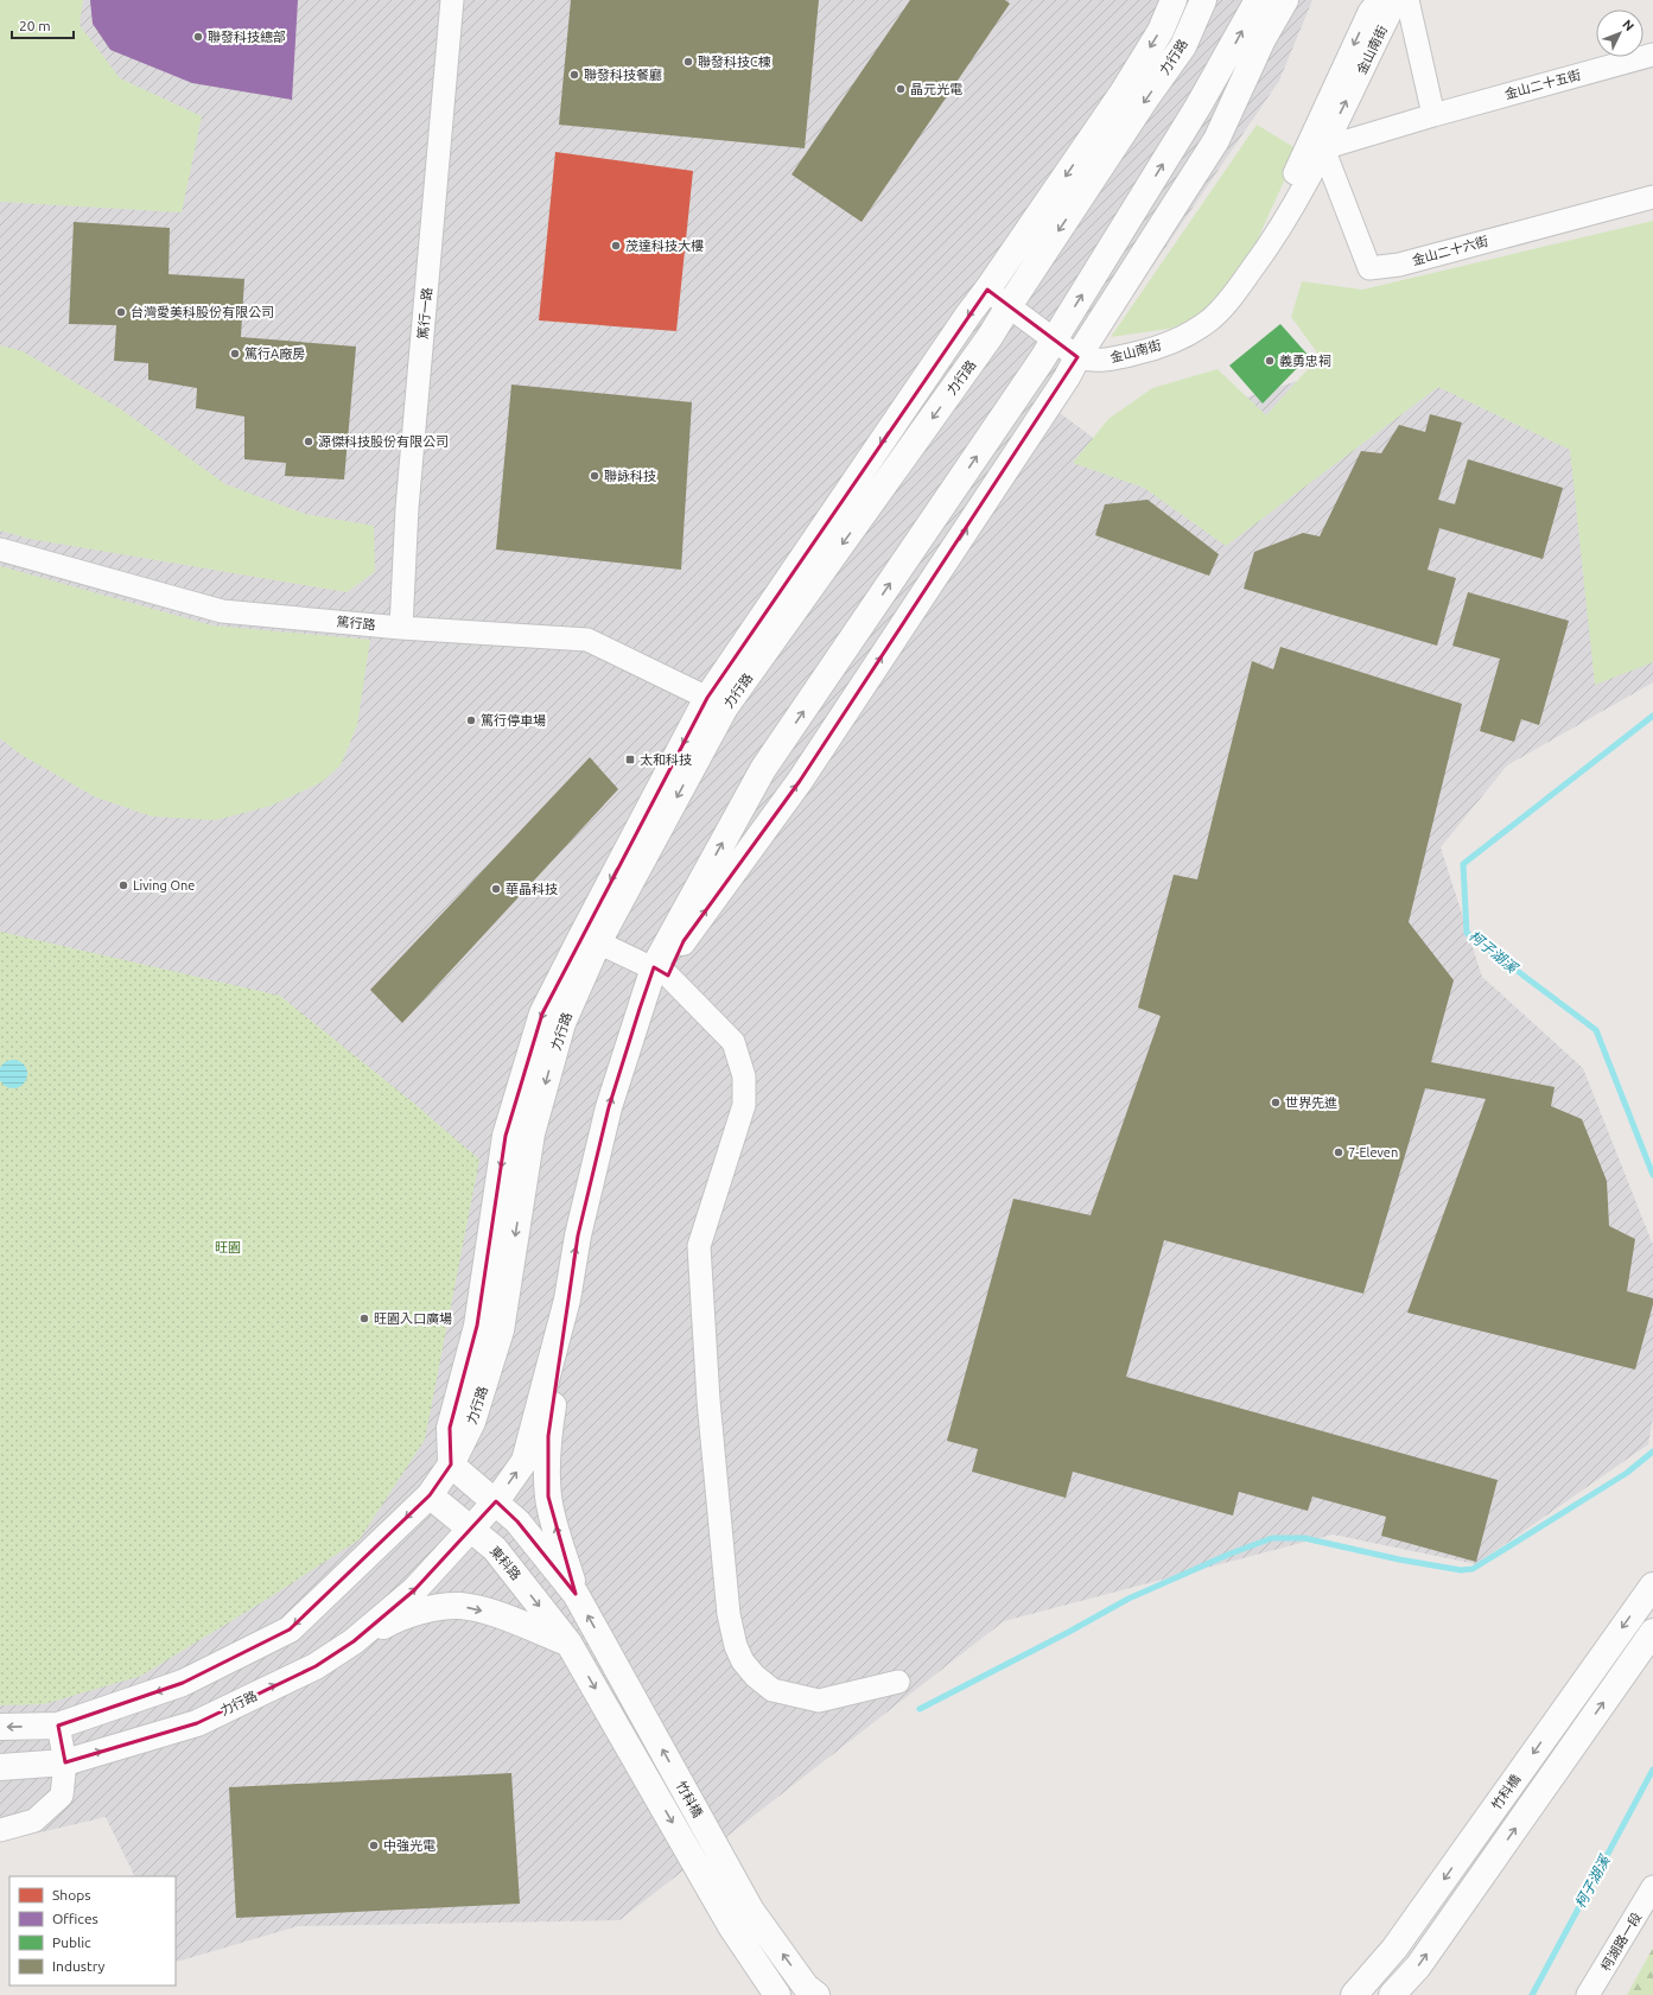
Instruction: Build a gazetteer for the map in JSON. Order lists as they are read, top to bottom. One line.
{"streets":{"street":["金山南街","力行路","金山二十五街","金山二十六街","篤行一路","篤行路","東科路","竹科橋","柯湖路一段"]},"crossings":[["金山南街","力行路"],["金山南街","金山二十五街"],["金山南街","金山二十六街"],["力行路","篤行路"],["力行路","東科路"],["金山二十五街","金山二十六街"],["篤行一路","篤行路"],["東科路","竹科橋"]],"water":["柯子湖溪"],"parks":["旺園"],"places":{"other":["聯發科技總部","聯發科技C棟","聯發科技餐廳","晶元光電","茂達科技大樓","台灣愛美科股份有限公司","篤行A廠房","義勇忠祠","源傑科技股份有限公司","聯詠科技","篤行停車場","Living One","華晶科技","世界先進","7-Eleven","旺園入口廣場","中強光電"],"transit":["太和科技"]},"legend":["Shops","Offices","Public","Industry"],"scale_bar":"20 m","north":"top right"}
